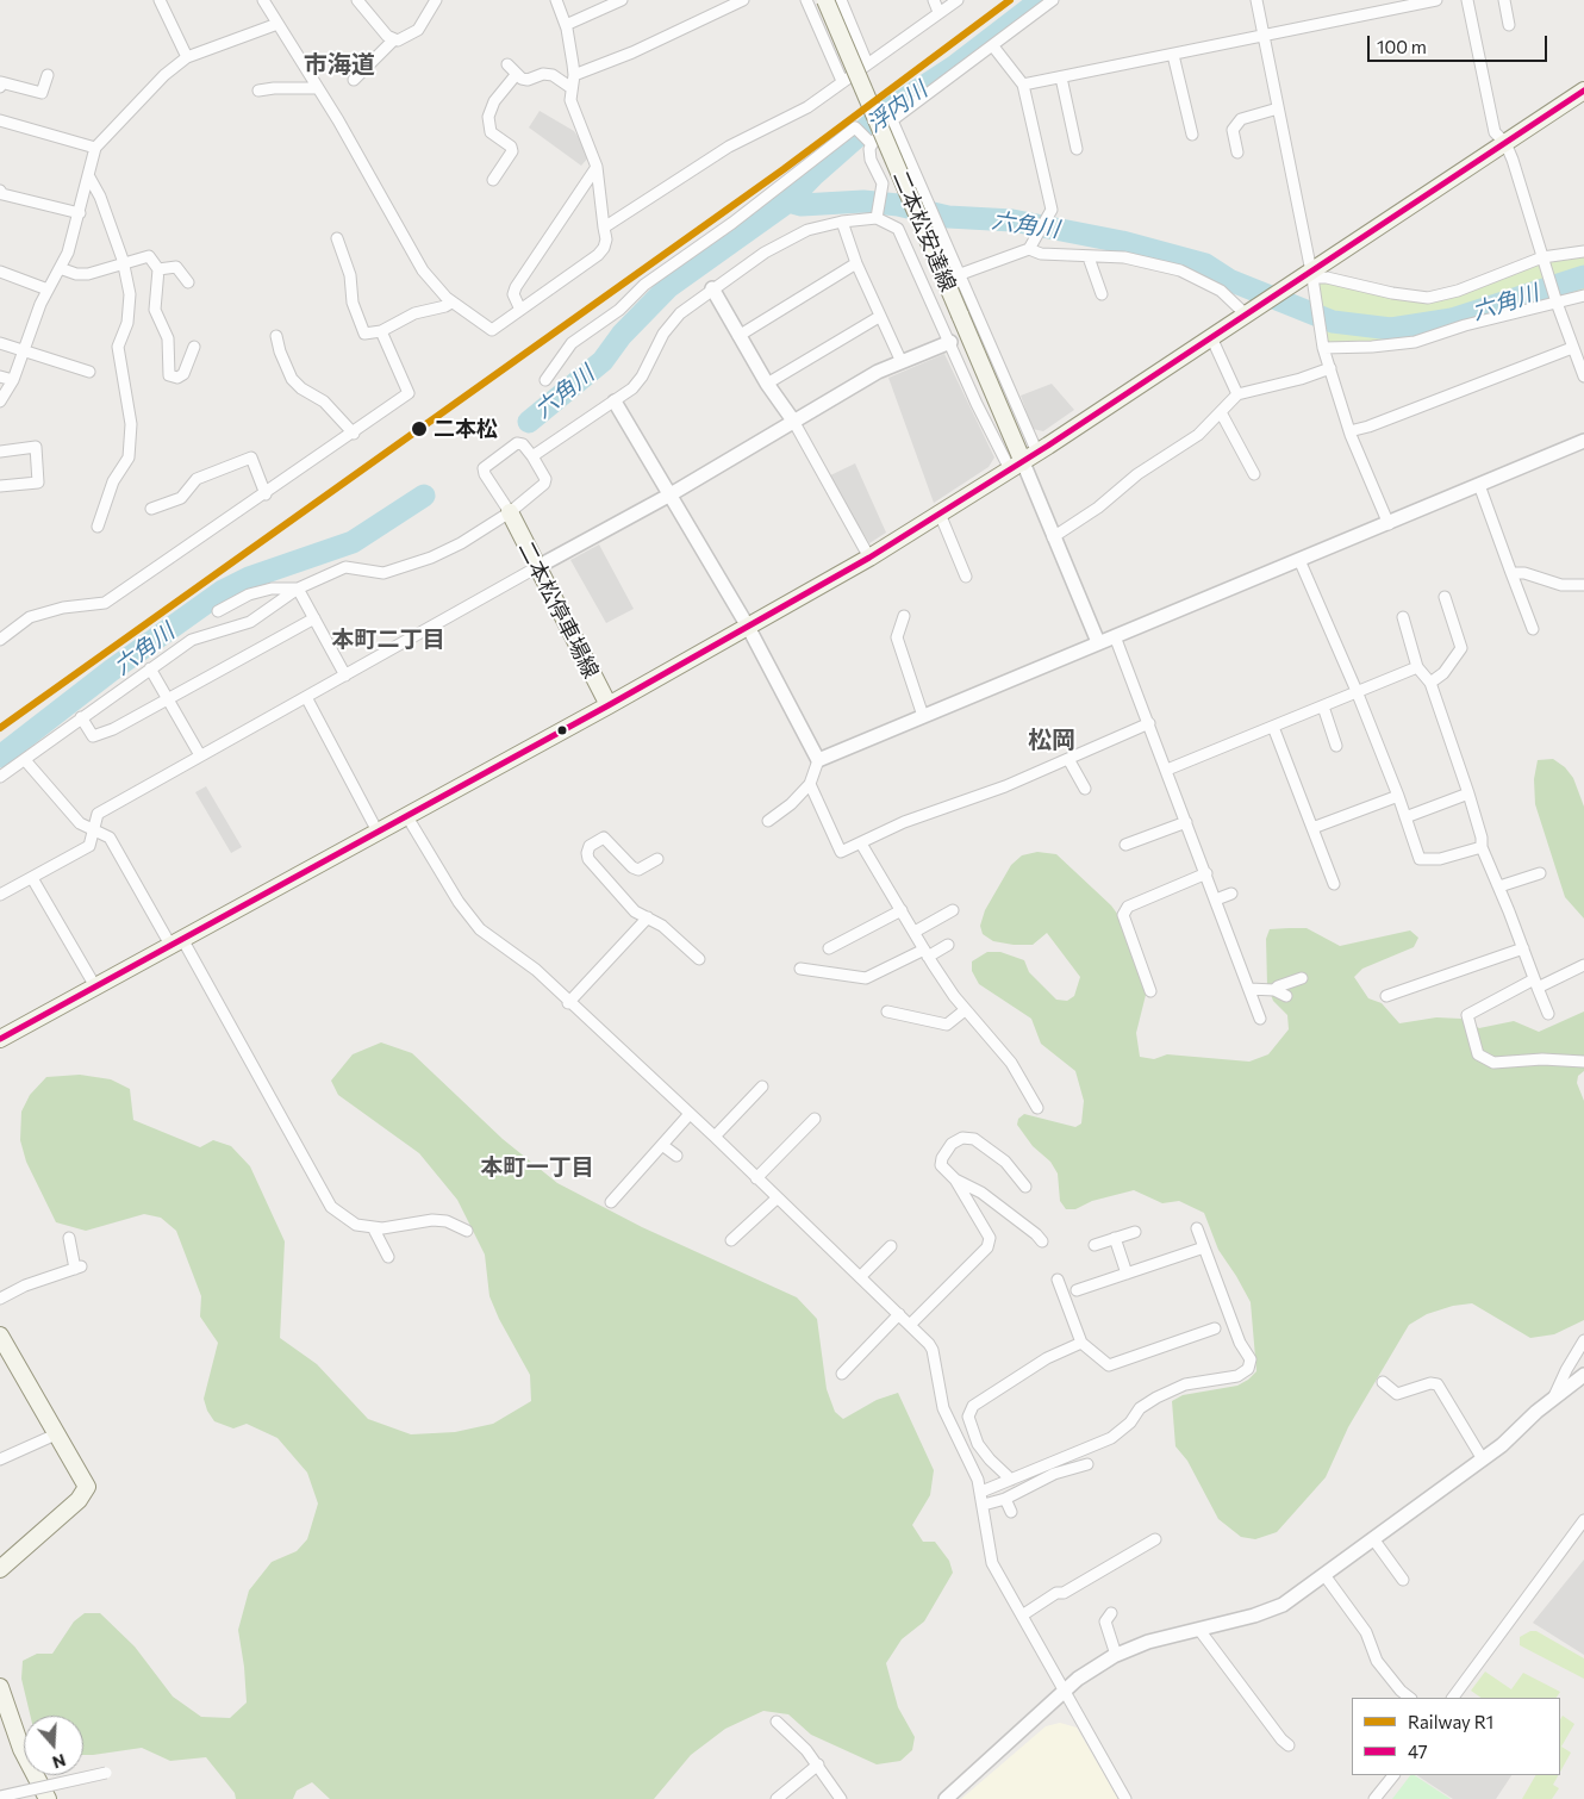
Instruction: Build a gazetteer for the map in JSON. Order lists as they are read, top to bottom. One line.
{"streets":{"main road":["二本松安達線","二本松停車場線"]},"districts":["市海道","本町二丁目","松岡","本町一丁目"],"water":["浮内川","六角川"],"places":["二本松"],"lines":["rail line R1","transit line 47"],"legend":["Railway R1","47"],"scale_bar":"100 m","north":"bottom"}
